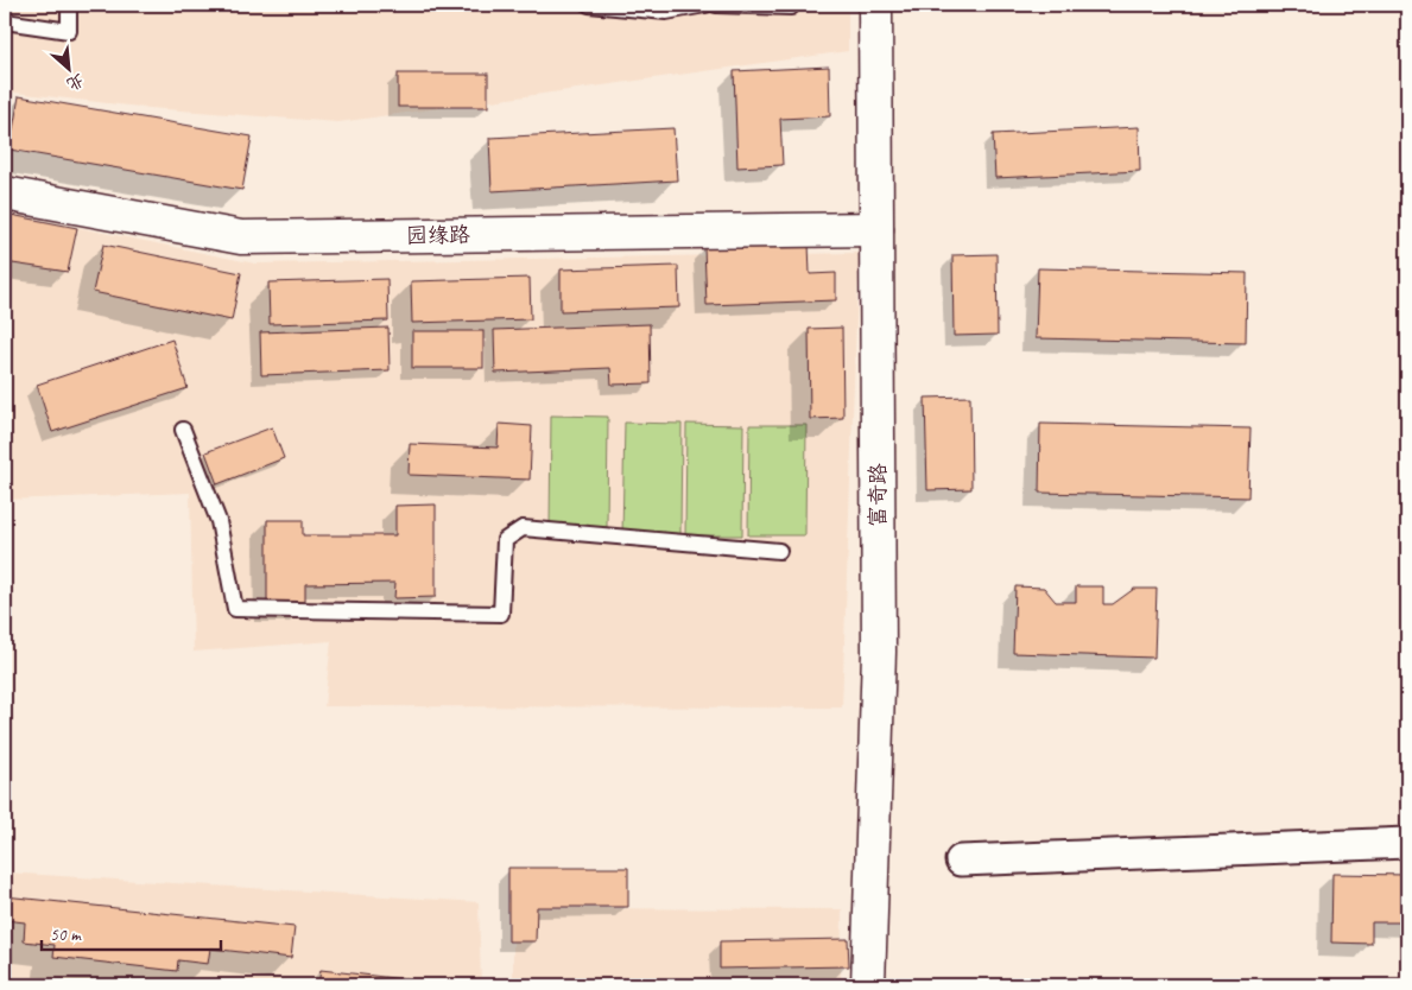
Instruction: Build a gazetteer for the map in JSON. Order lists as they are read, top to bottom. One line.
{"streets":{"street":["园缘路","富奇路"]},"crossings":[["园缘路","富奇路"]],"scale_bar":"50 m","north":"bottom right"}
